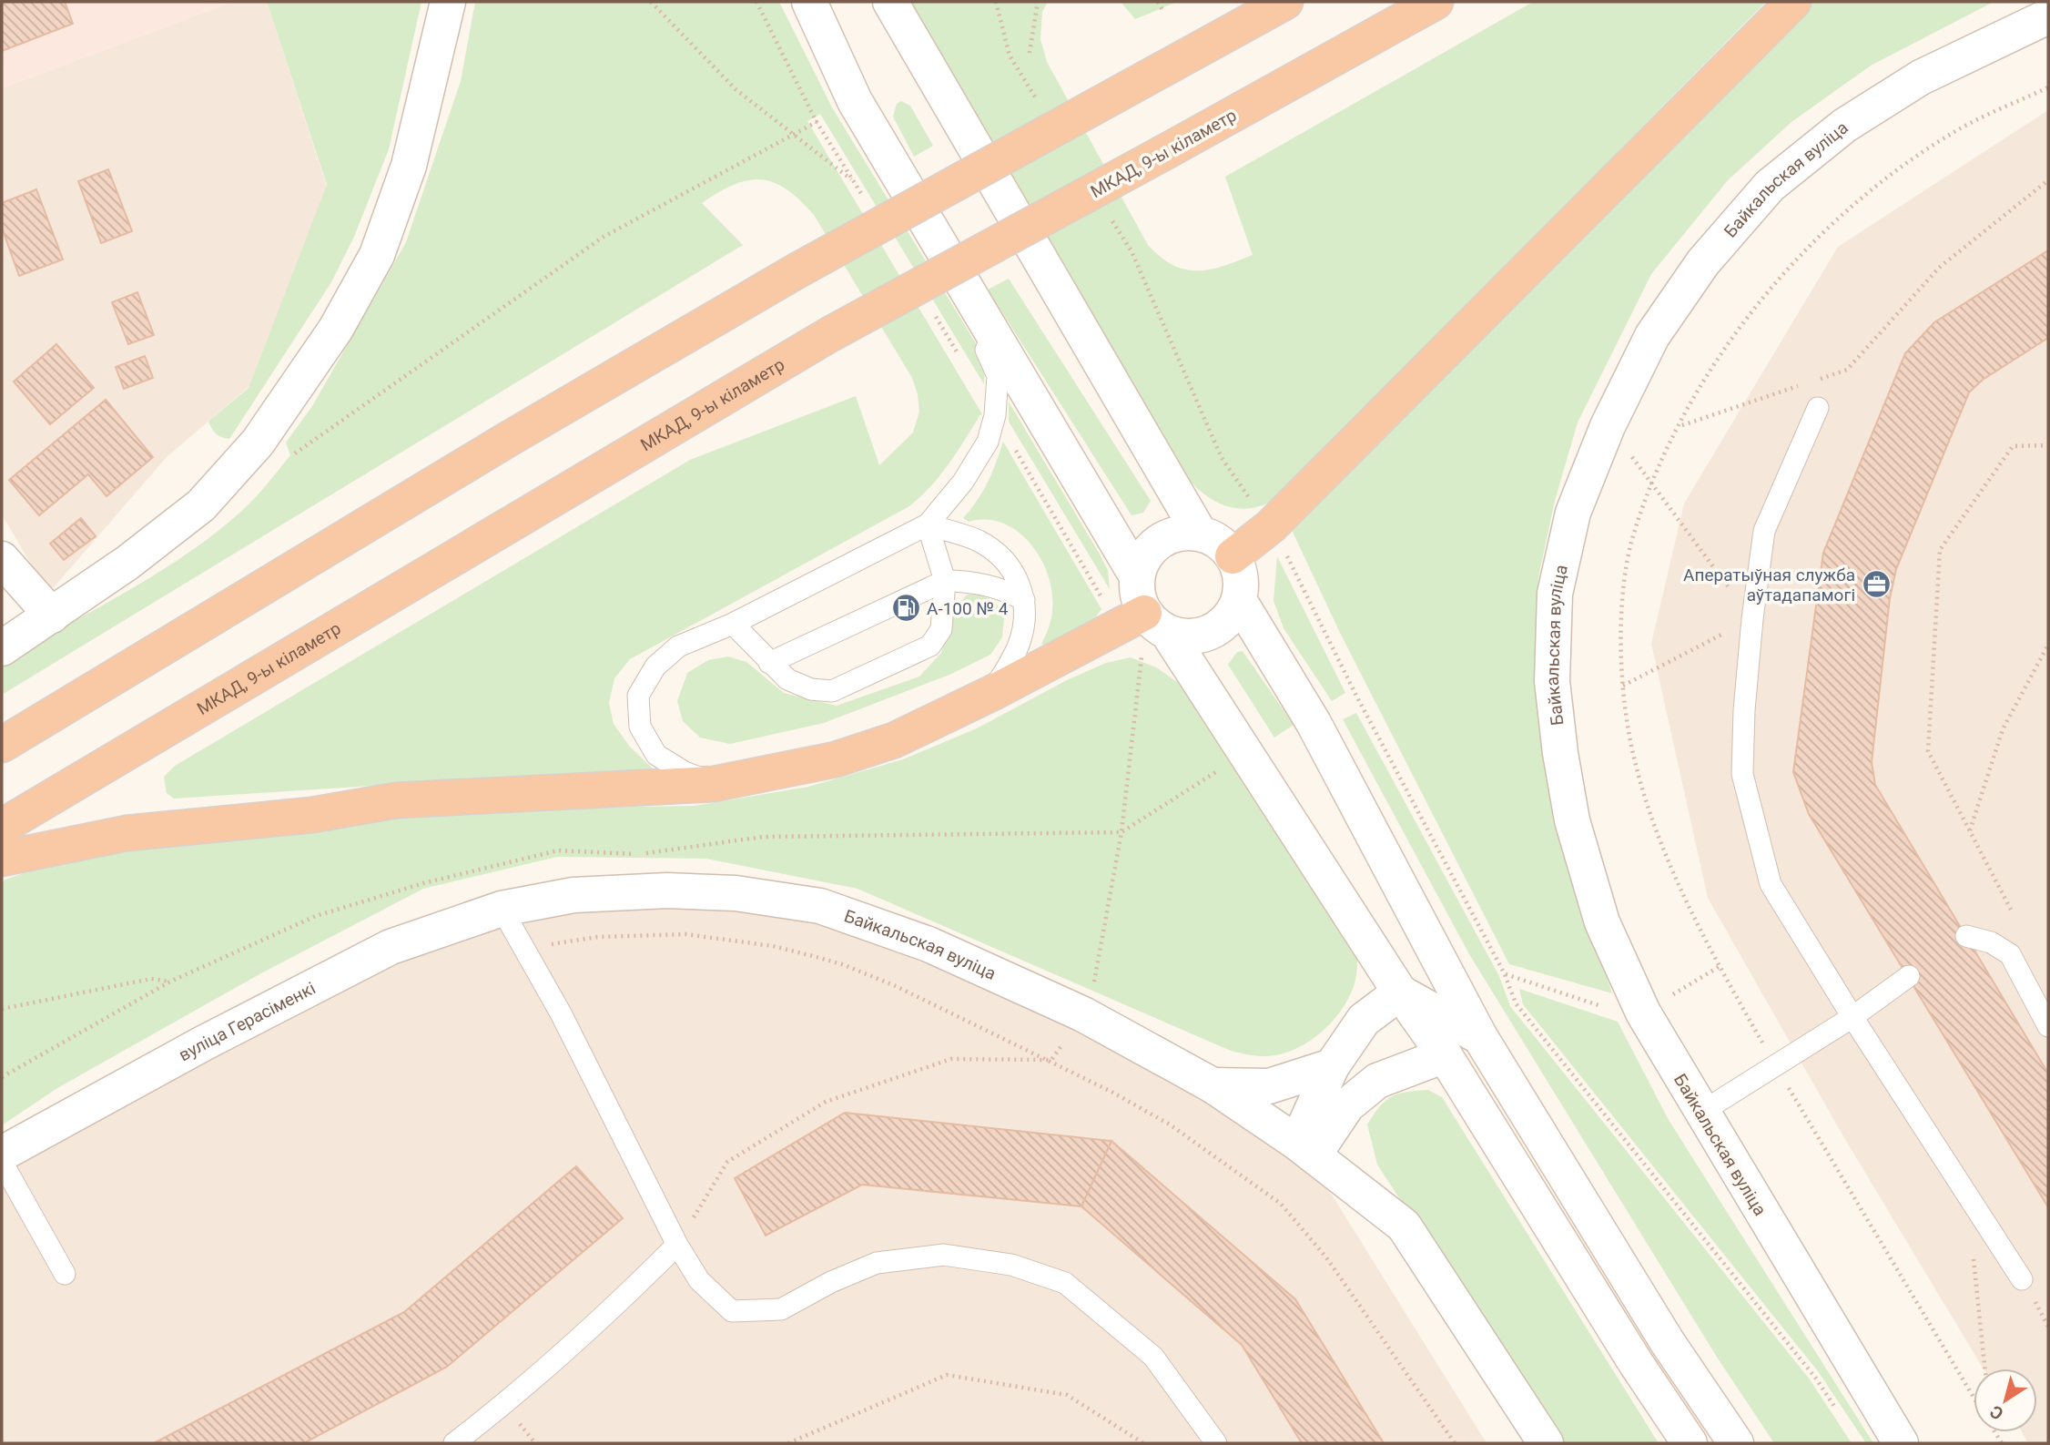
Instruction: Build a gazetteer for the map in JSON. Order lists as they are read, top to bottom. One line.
{"streets":{"highway":["МКАД, 9-ы кіламетр"],"street":["Байкальская вуліца","вуліца Герасіменкі"]},"crossings":[["Байкальская вуліца","вуліца Герасіменкі"]],"places":{"office":["Аператыўная служба аўтадапамогі"],"fuel station":["А-100 № 4"]},"north":"bottom left"}
